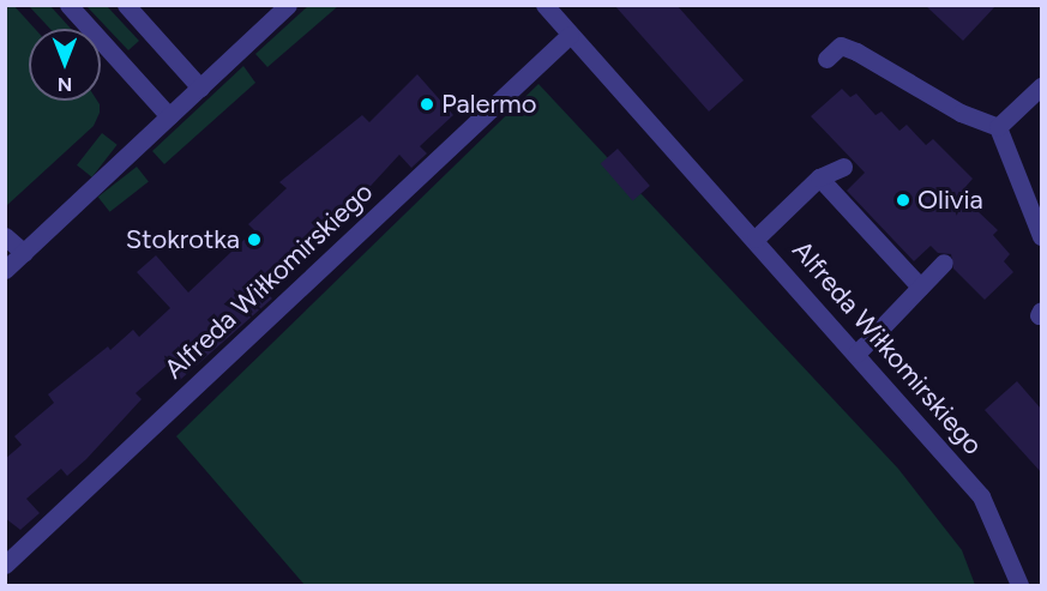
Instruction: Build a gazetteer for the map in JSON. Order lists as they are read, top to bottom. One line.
{"streets":{"street":["Alfreda Wiłkomirskiego"]},"places":["Palermo","Olivia","Stokrotka"],"north":"bottom"}
